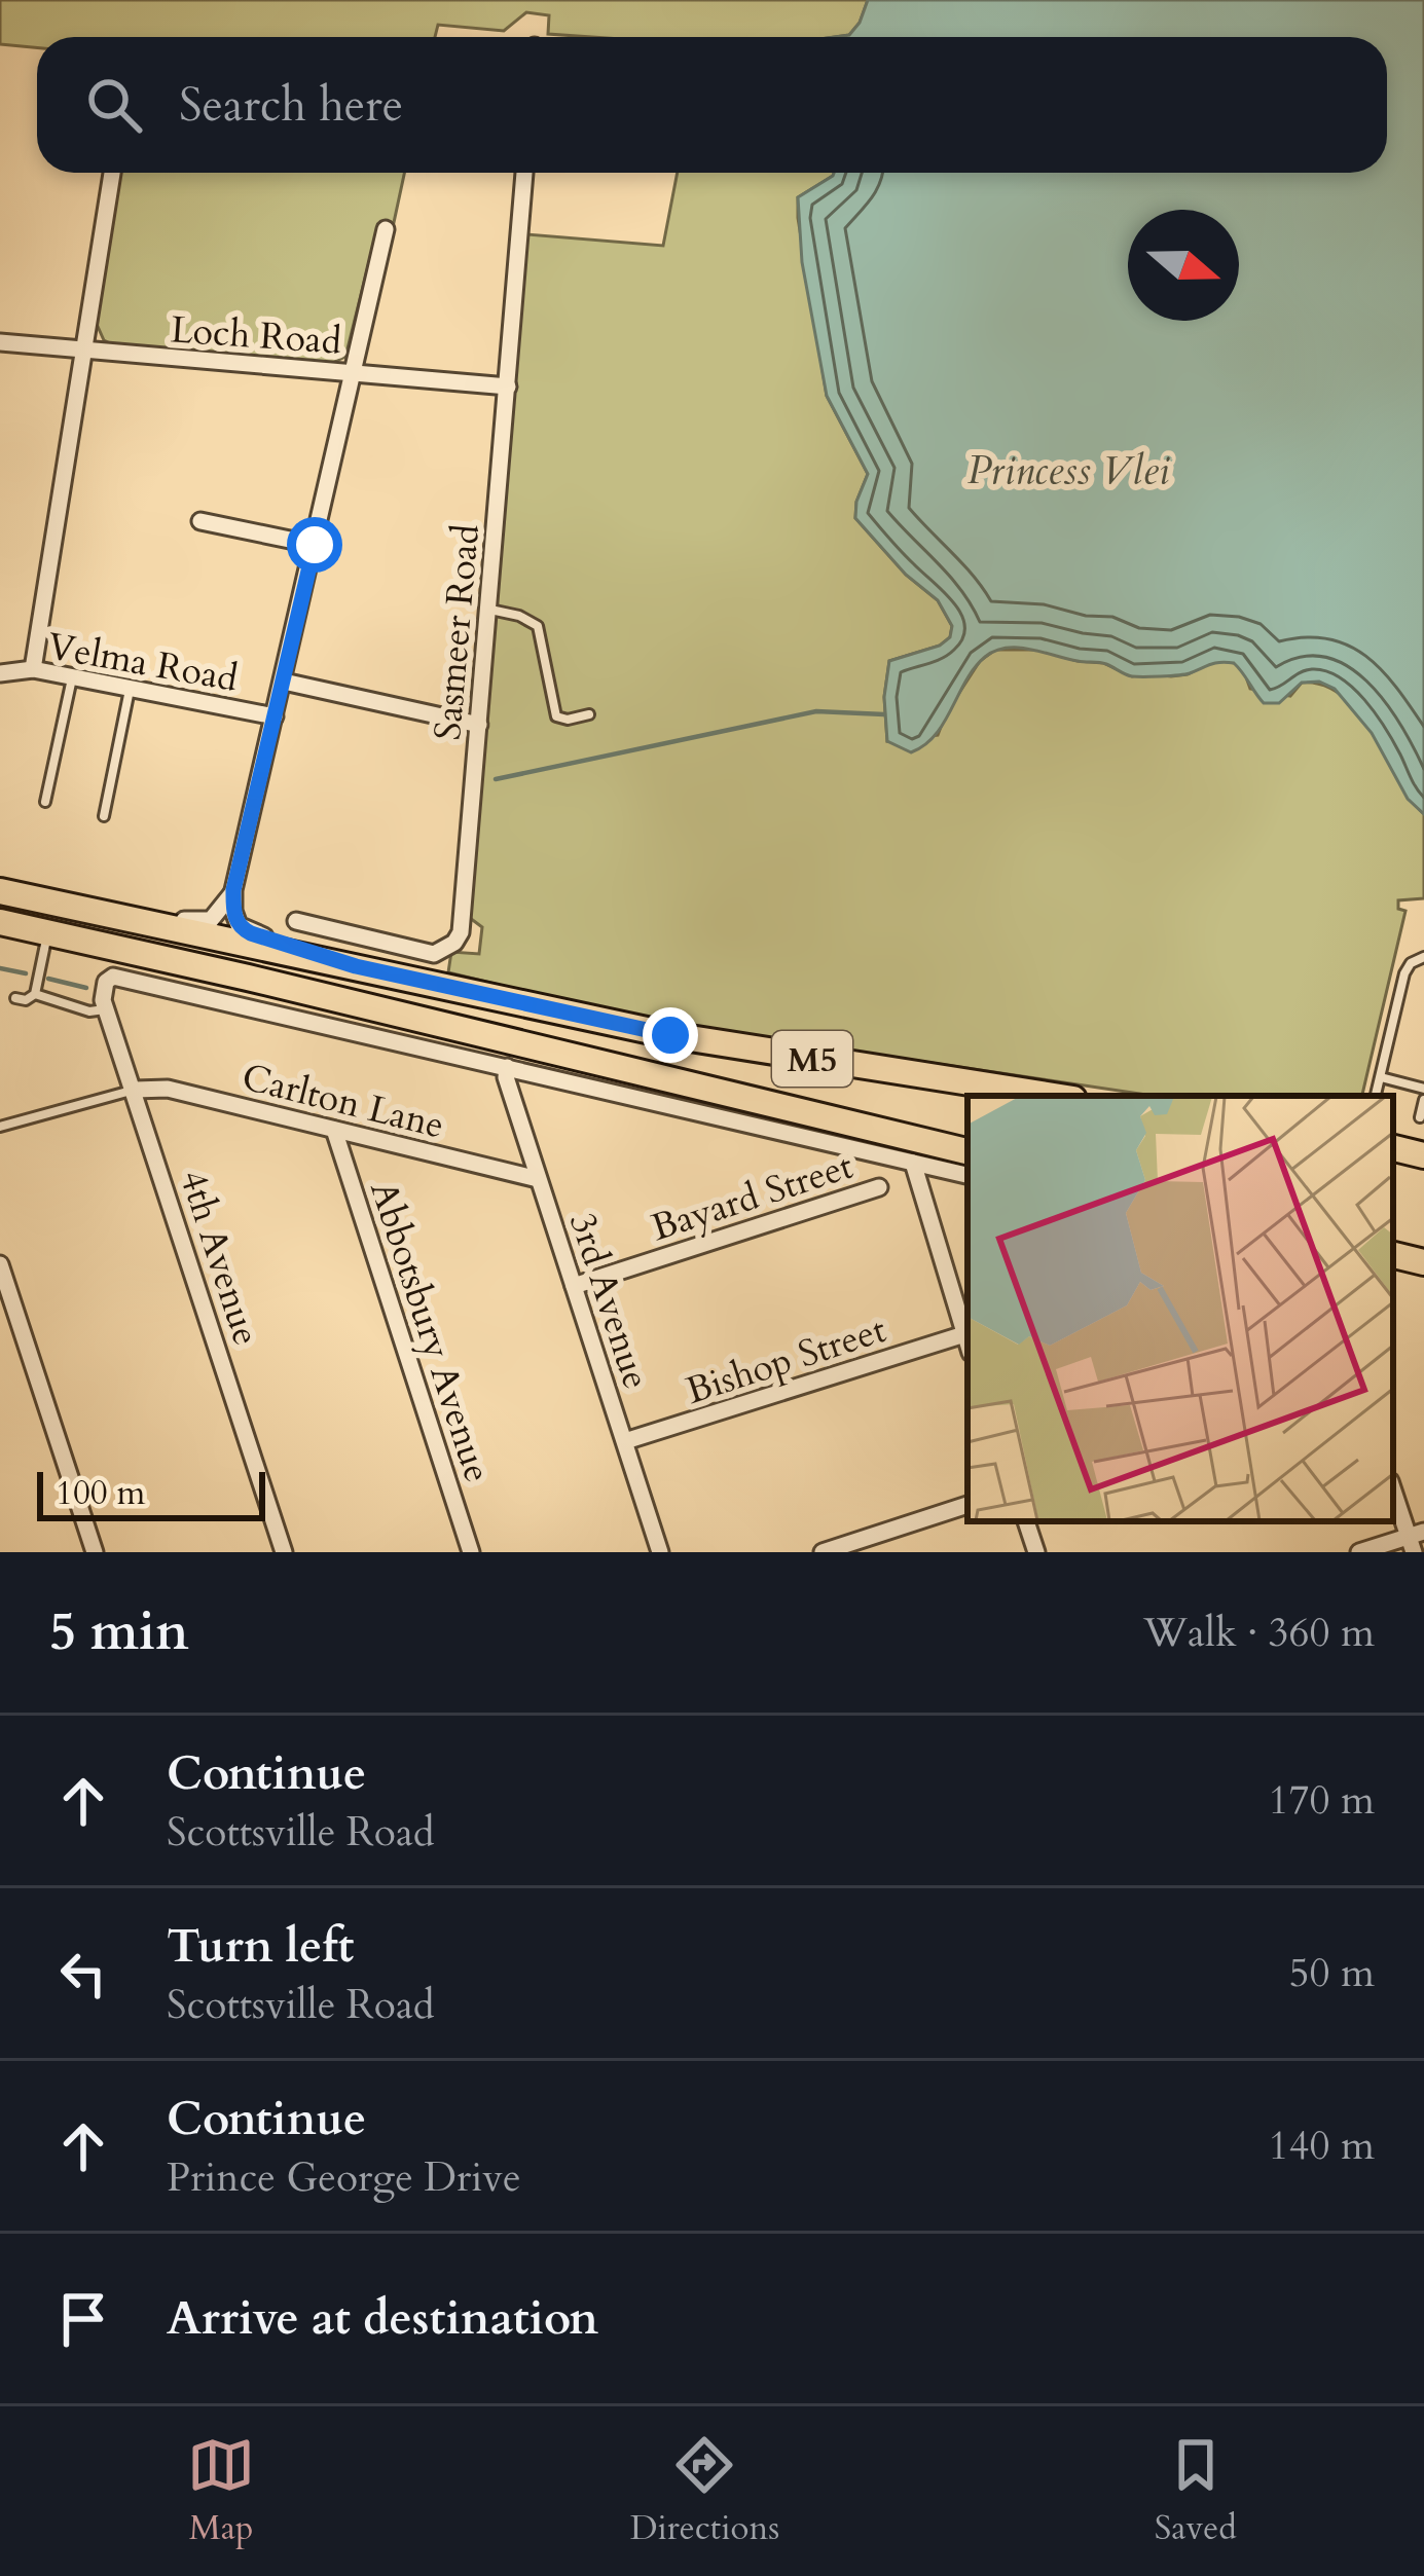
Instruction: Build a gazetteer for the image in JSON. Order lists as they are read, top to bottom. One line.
{"streets":{"main road":["M5"],"street":["Loch Road","Sasmeer Road","Velma Road","Carlton Lane","Bayard Street","4th Avenue","3rd Avenue","Abbotsbury Avenue","Bishop Street"]},"crossings":[["Loch Road","Sasmeer Road"],["Carlton Lane","4th Avenue"],["Carlton Lane","3rd Avenue"],["Carlton Lane","Abbotsbury Avenue"],["Bayard Street","3rd Avenue"],["4th Avenue","3rd Avenue"],["3rd Avenue","Bishop Street"]],"water":["Princess Vlei"],"scale_bar":"100 m","north":"right","page":{"search":"Search here","scale":"100 m","heading":["5 min","Walk · 360 m"],"list":[["Continue","Scottsville Road","170 m"],["Turn left","Scottsville Road","50 m"],["Continue","Prince George Drive","140 m"],"Arrive at destination"],"nav":["Map","Directions","Saved"]}}
